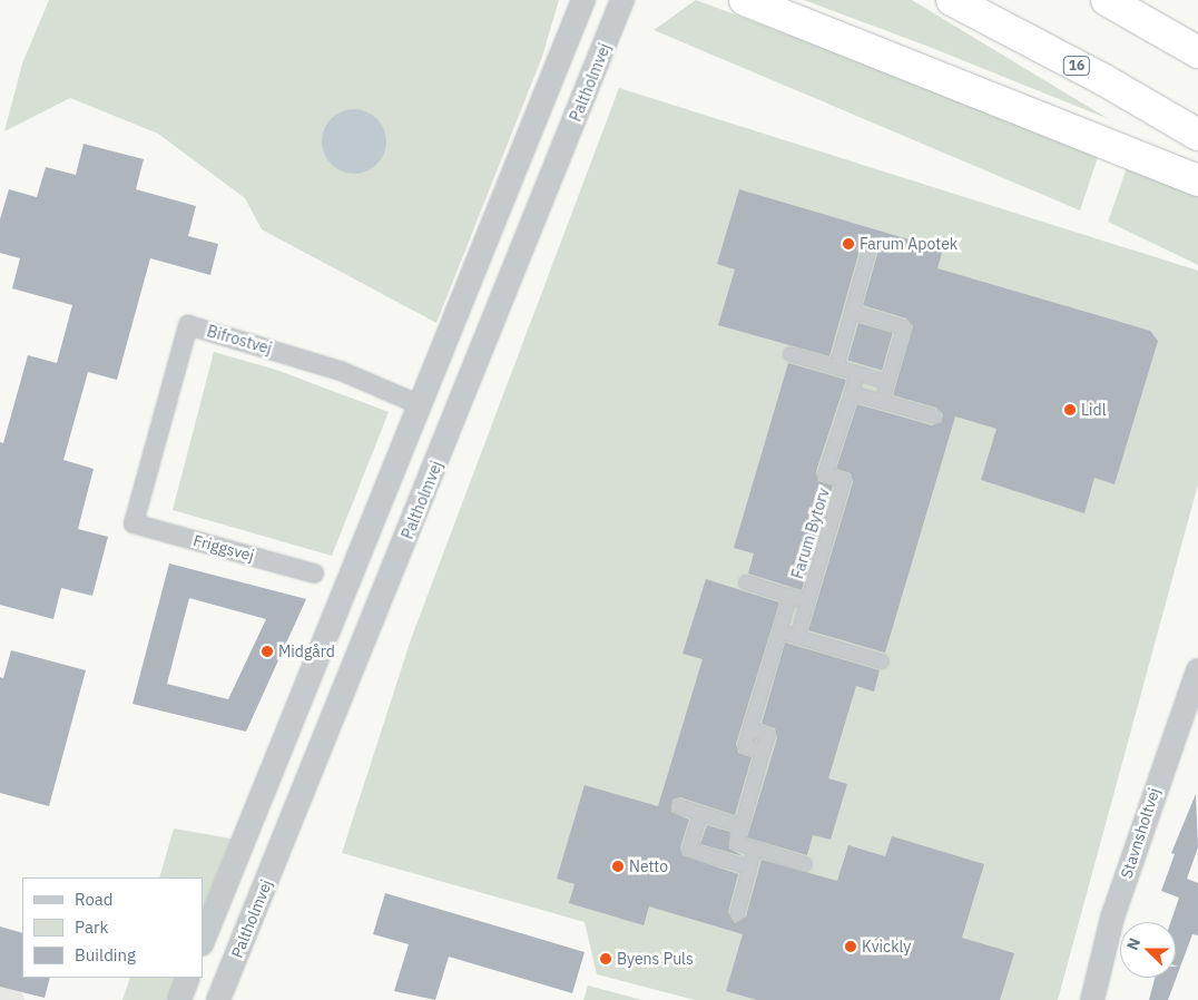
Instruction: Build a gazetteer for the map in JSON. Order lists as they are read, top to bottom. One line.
{"streets":{"highway":["16"],"street":["Paltholmvej","Bifrostvej","Farum Bytorv","Friggsvej","Stavnsholtvej"]},"crossings":[["Bifrostvej","Friggsvej"]],"places":["Farum Apotek","Lidl","Midgård","Netto","Kvickly","Byens Puls"],"legend":["Road","Park","Building"],"north":"left"}
